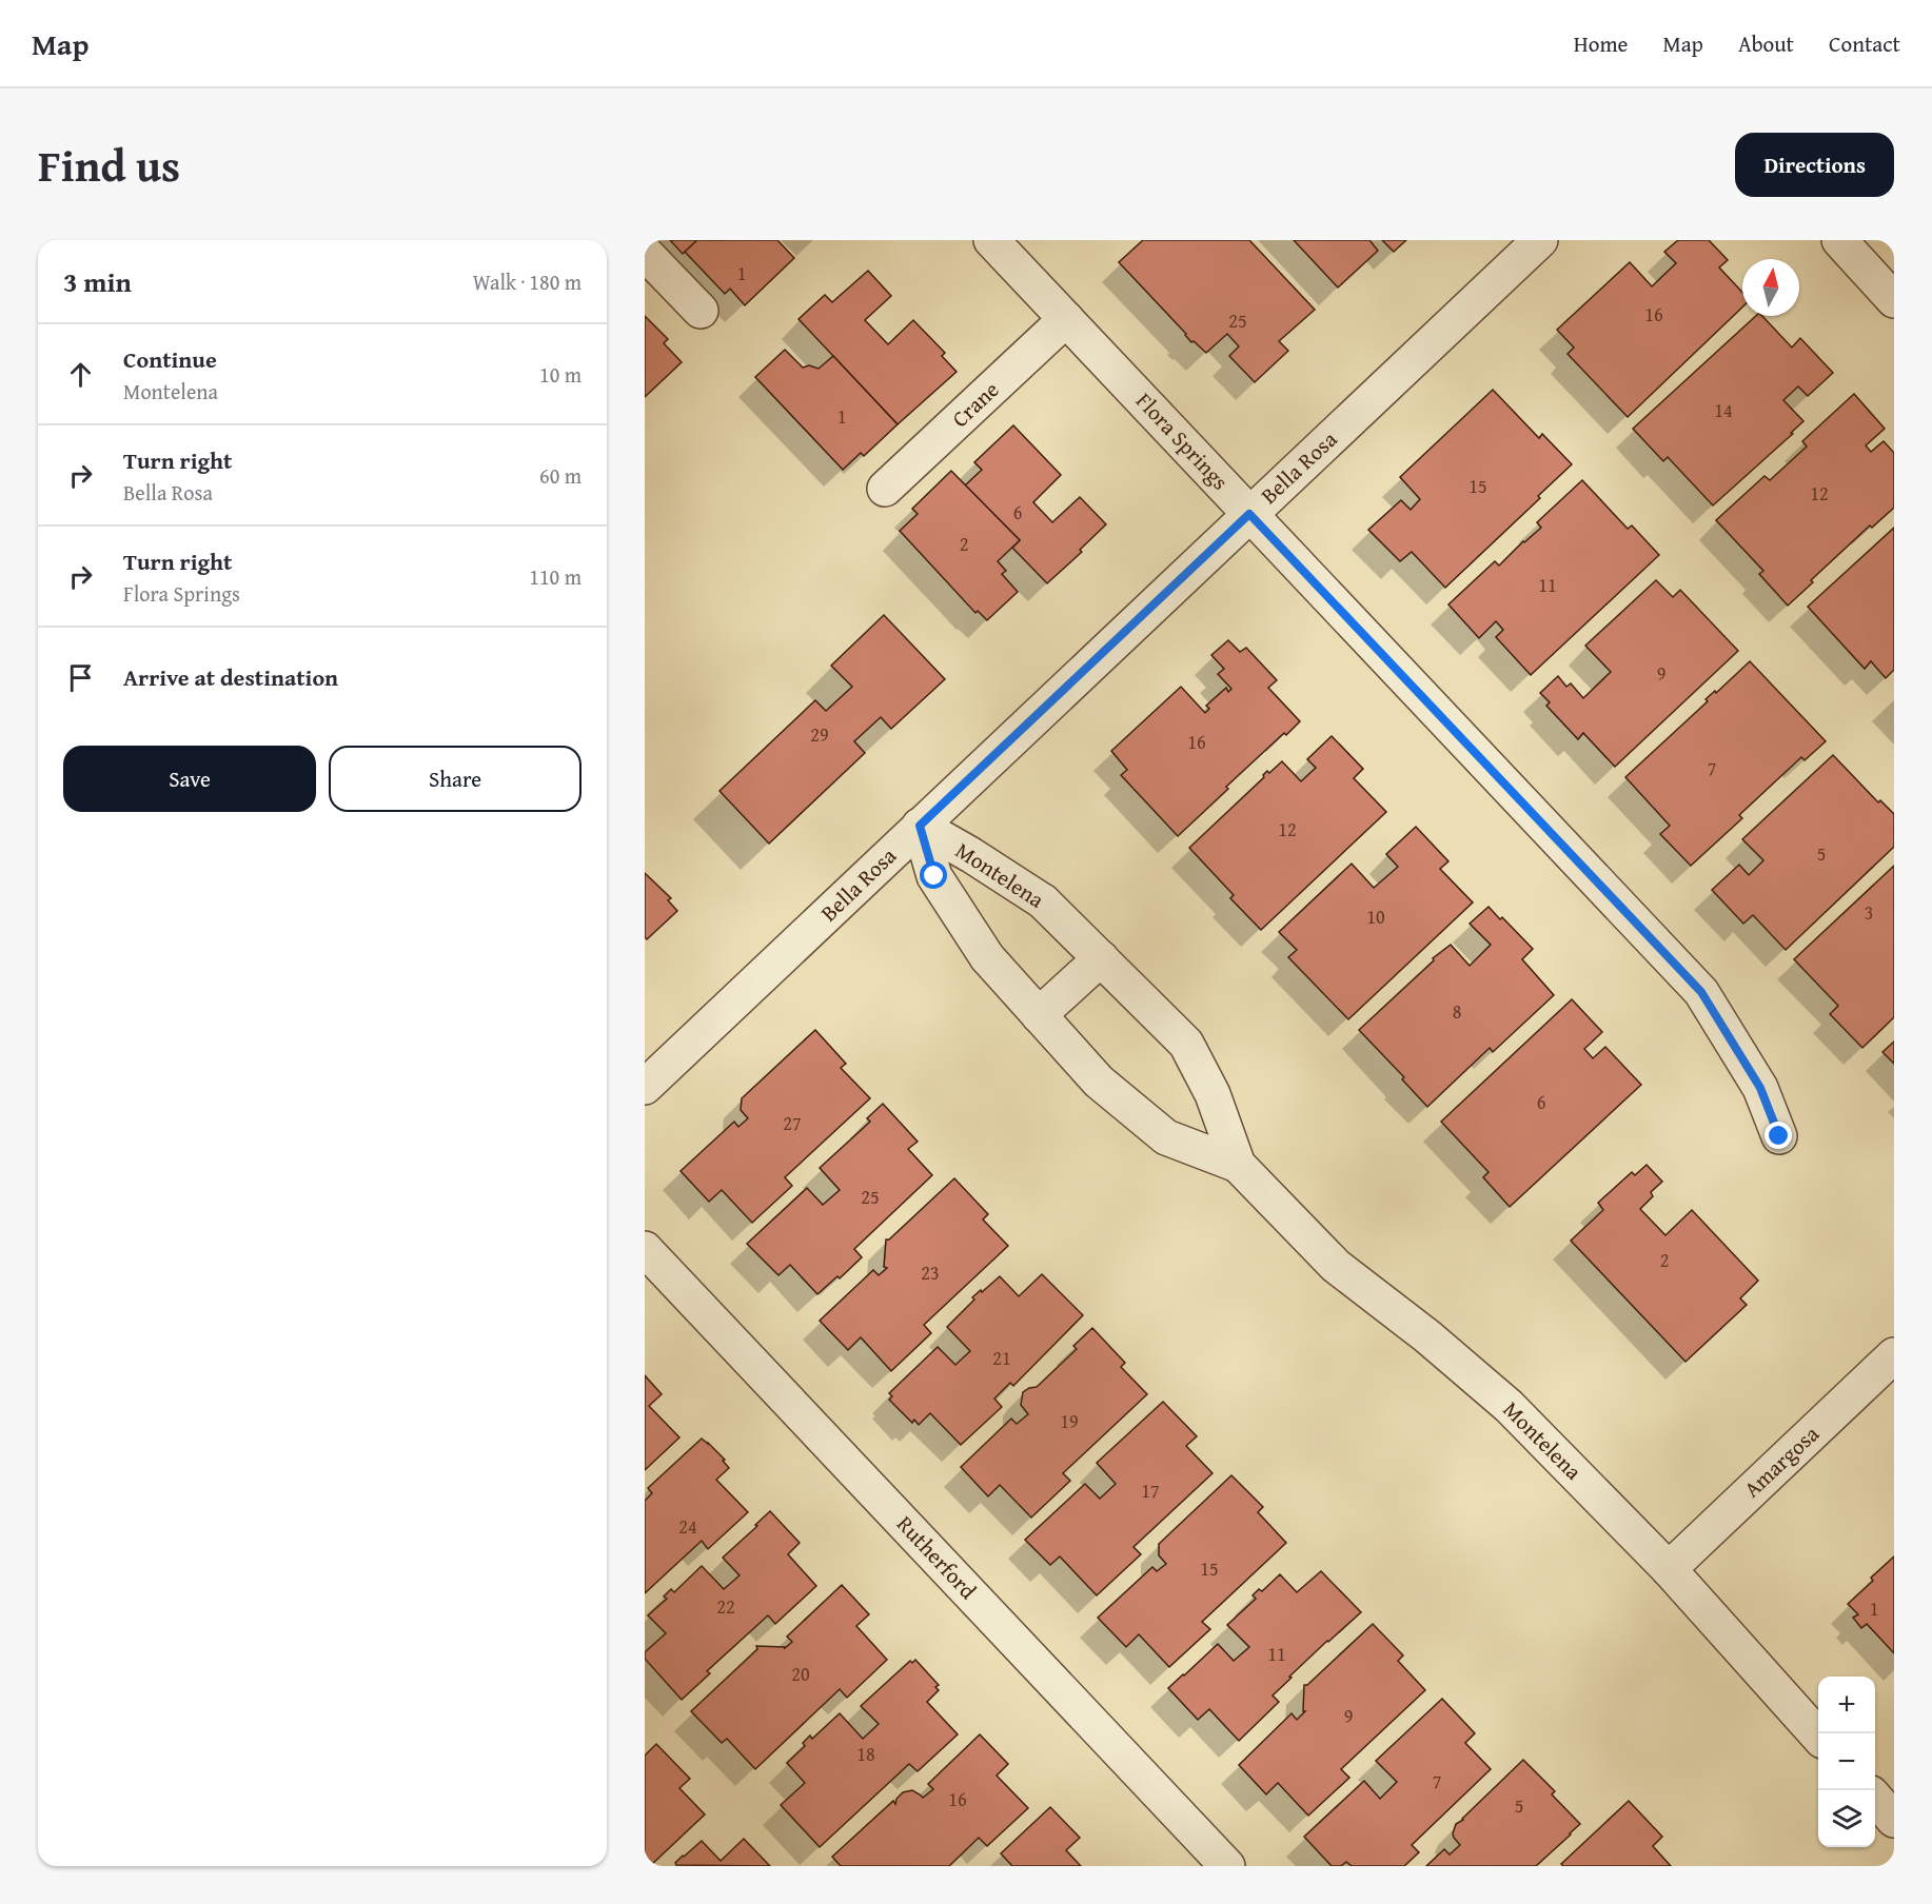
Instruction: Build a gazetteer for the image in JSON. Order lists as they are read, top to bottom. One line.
{"streets":{"street":["Crane","Flora Springs","Bella Rosa","Montelena","Amargosa","Rutherford"]},"crossings":[["Crane","Flora Springs"],["Flora Springs","Bella Rosa"],["Bella Rosa","Montelena"],["Montelena","Amargosa"]],"house_numbers":["1","16","25","14","1","15","12","6","2","11","9","29","16","7","12","5","3","10","8","6","27","25","2","23","21","19","17","24","15","22","1","11","20","9","18","7","16","5"],"north":"top","page":{"header":"Map","nav":["Home","Map","About","Contact"],"title":"Find us","buttons":["Directions",["Save","Share"]],"heading":["3 min","Walk · 180 m"],"list":[["Continue","Montelena","10 m"],["Turn right","Bella Rosa","60 m"],["Turn right","Flora Springs","110 m"],"Arrive at destination"],"map_buttons":["+","−"]}}
